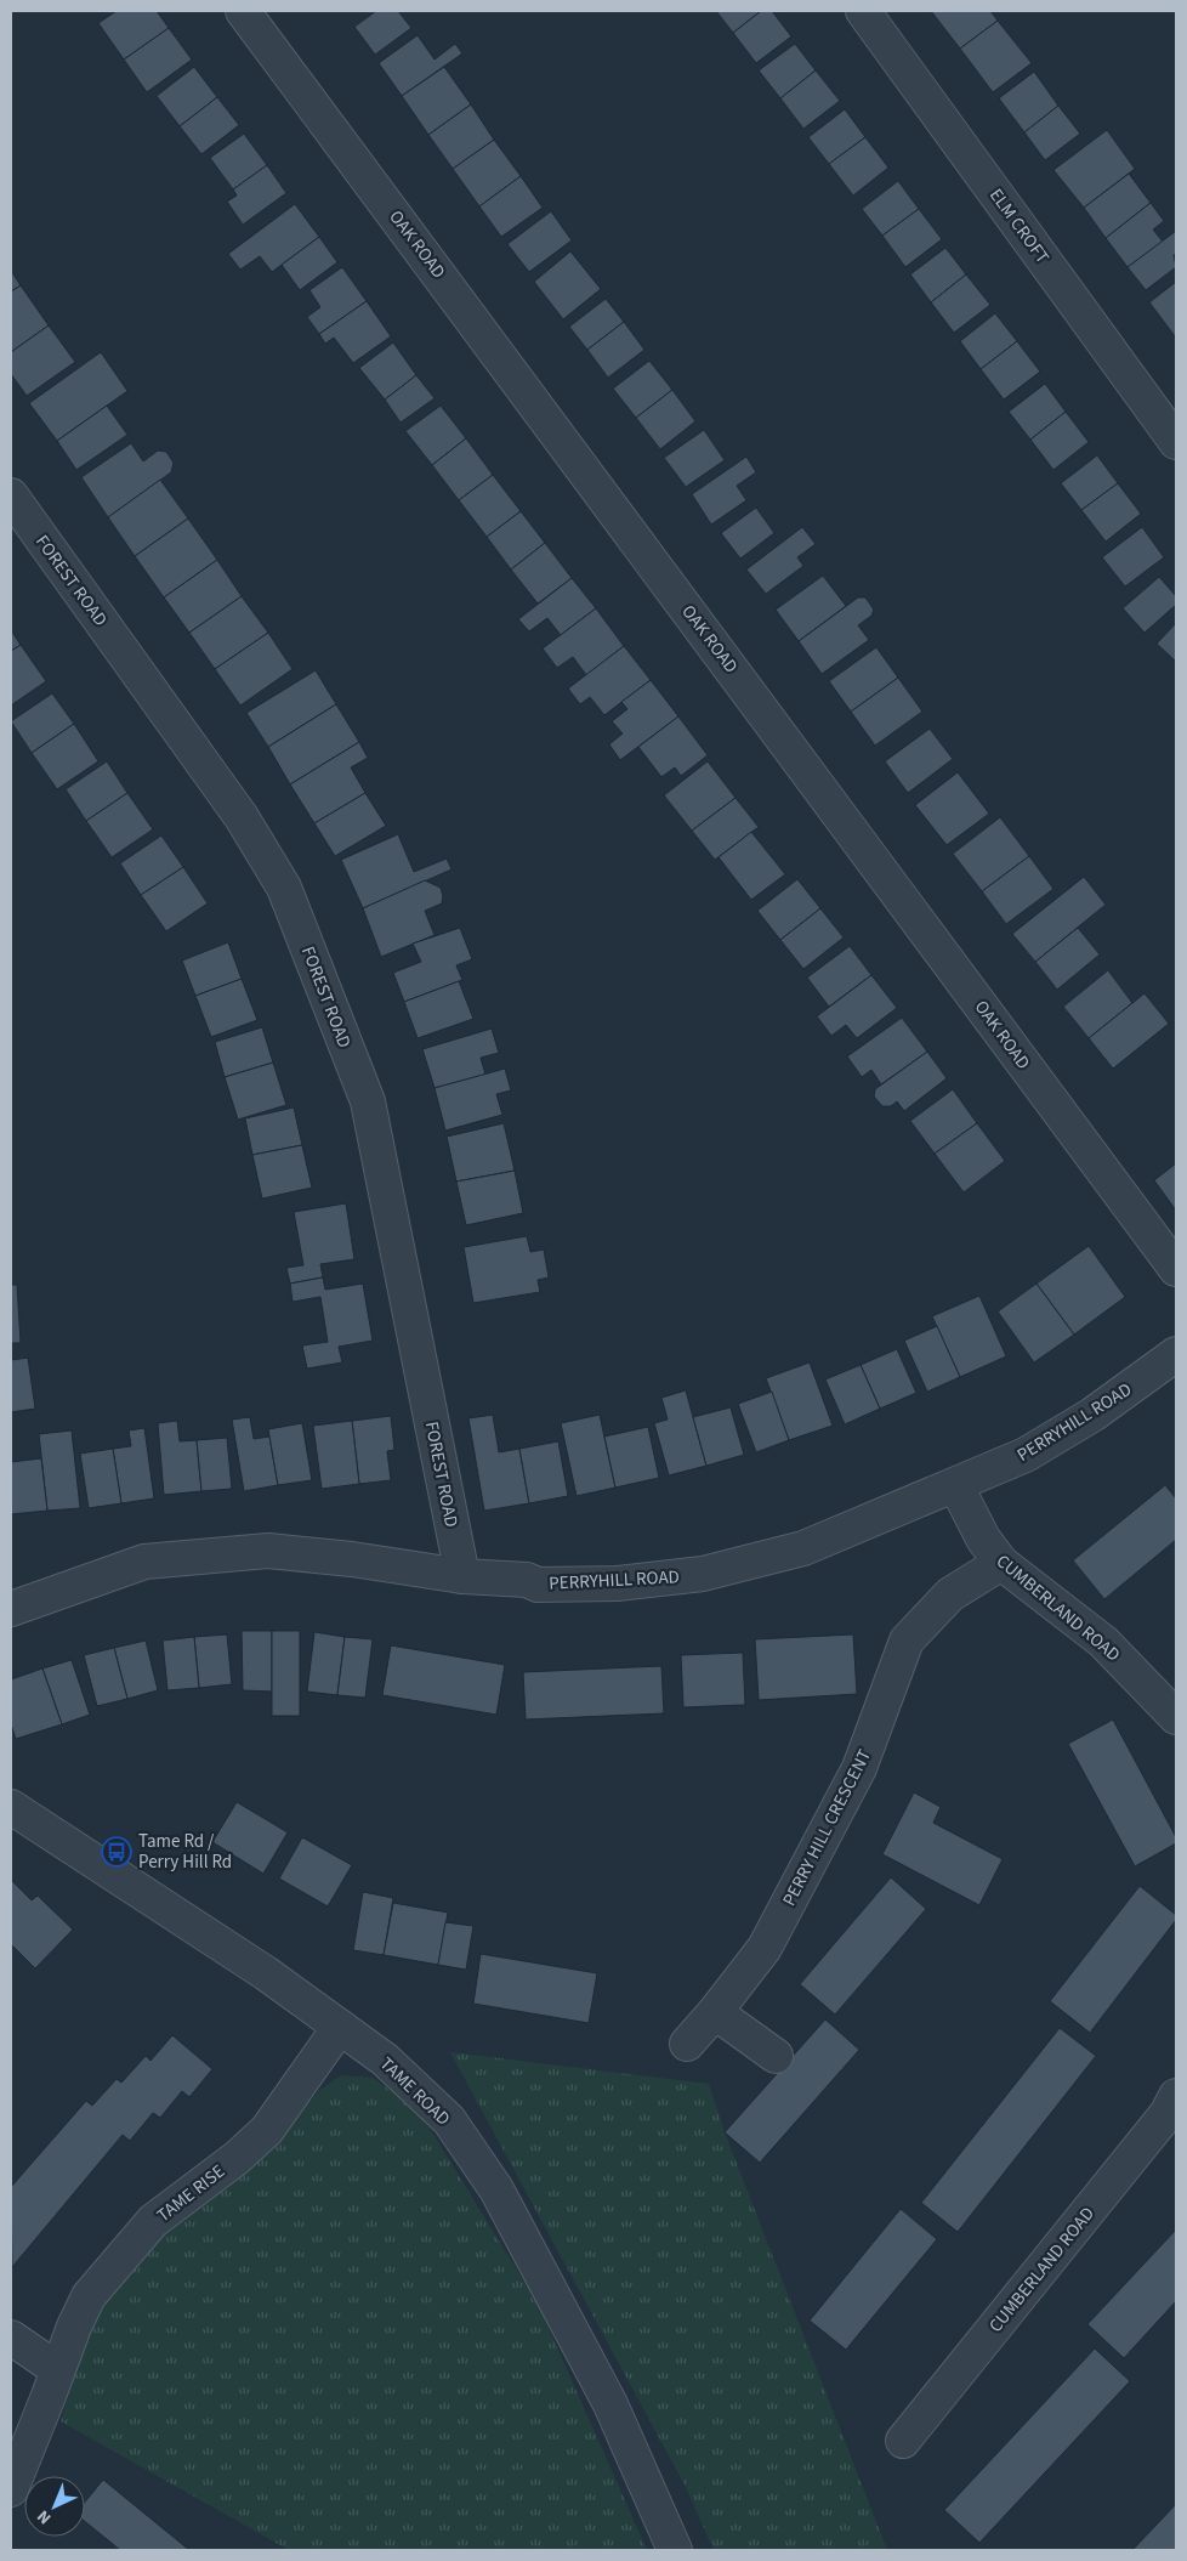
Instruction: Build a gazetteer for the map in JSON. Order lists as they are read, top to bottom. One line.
{"streets":{"street":["ELM CROFT","OAK ROAD","FOREST ROAD","PERRYHILL ROAD","CUMBERLAND ROAD","PERRY HILL CRESCENT","TAME ROAD","TAME RISE"]},"crossings":[["FOREST ROAD","PERRYHILL ROAD"],["PERRYHILL ROAD","CUMBERLAND ROAD"],["CUMBERLAND ROAD","PERRY HILL CRESCENT"],["TAME ROAD","TAME RISE"]],"places":{"bus stop":["Tame Rd / Perry Hill Rd"]},"north":"bottom left"}
